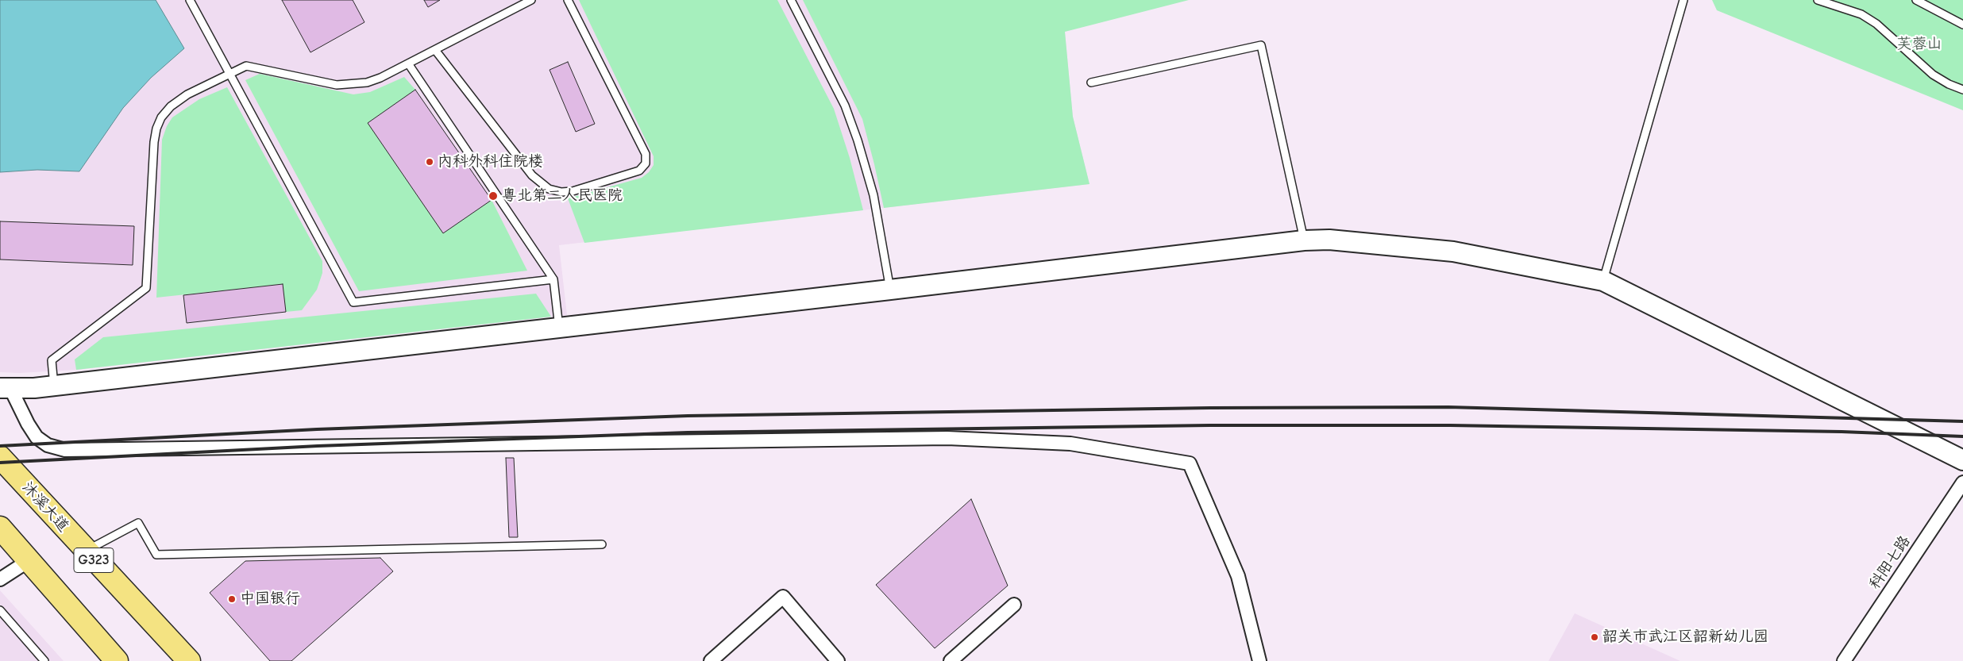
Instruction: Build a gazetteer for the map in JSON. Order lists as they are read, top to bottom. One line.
{"streets":{"highway":["沐溪大道","G323"],"street":["科阳七路"]},"parks":["芙蓉山"],"places":["内科外科住院楼","粤北第二人民医院","中国银行","韶关市武江区韶新幼儿园"]}
